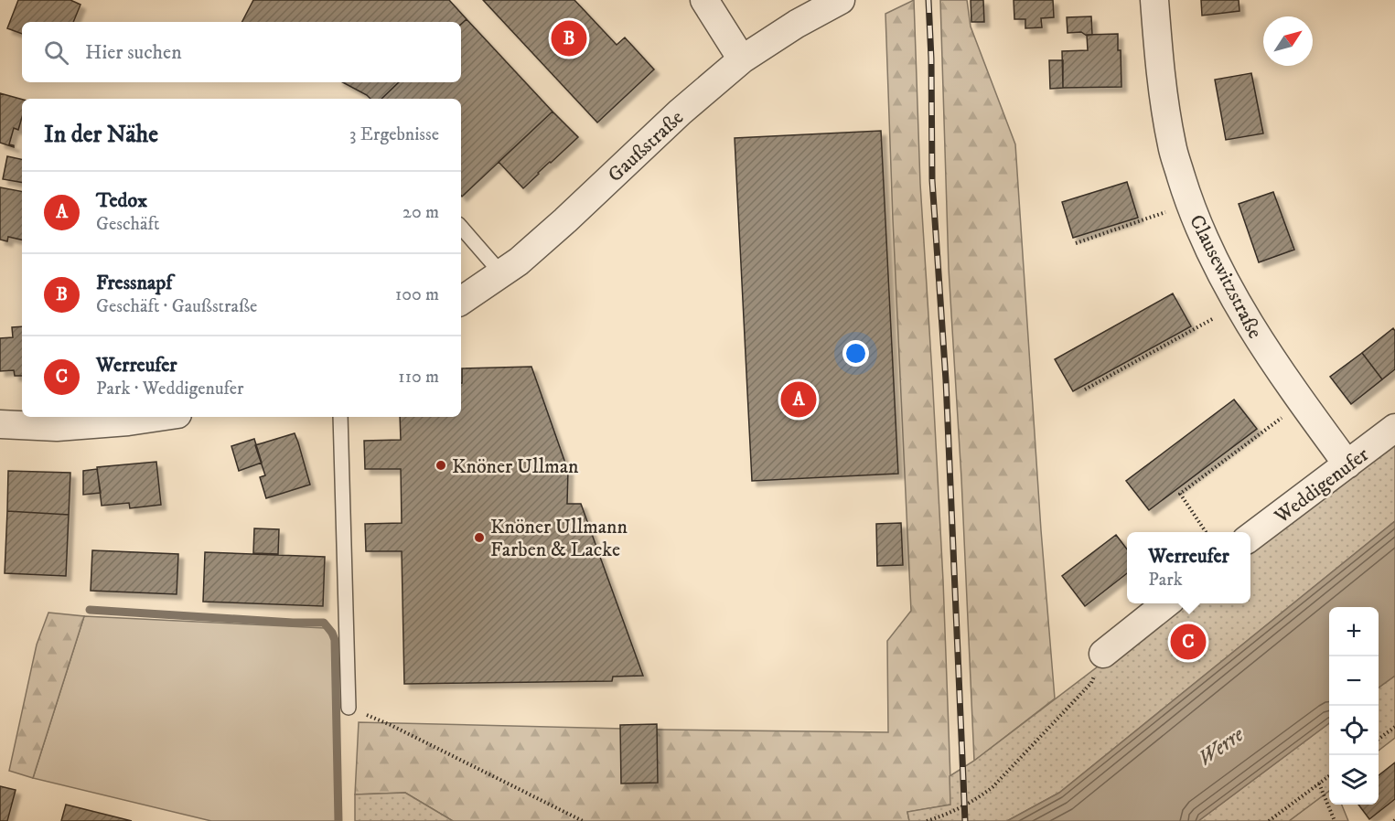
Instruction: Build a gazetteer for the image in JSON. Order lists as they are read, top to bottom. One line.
{"streets":{"street":["Gaußstraße","Clausewitzstraße","Weddigenufer"]},"crossings":[["Clausewitzstraße","Weddigenufer"]],"water":["Werre"],"places":["Knöner Ullman","Knöner Ullmann Farben & Lacke"],"north":"top right","page":{"pins":["B","A","C"],"search":"Hier suchen","heading":["In der Nähe","3 Ergebnisse"],"list":[{"mark":"A","name":"Tedox","note":"Geschäft","value":"20 m"},{"mark":"B","name":"Fressnapf","note":"Geschäft · Gaußstraße","value":"100 m"},{"mark":"C","name":"Werreufer","note":"Park · Weddigenufer","value":"110 m"}],"popup":["Werreufer","Park"],"map_buttons":["+","−"]}}
